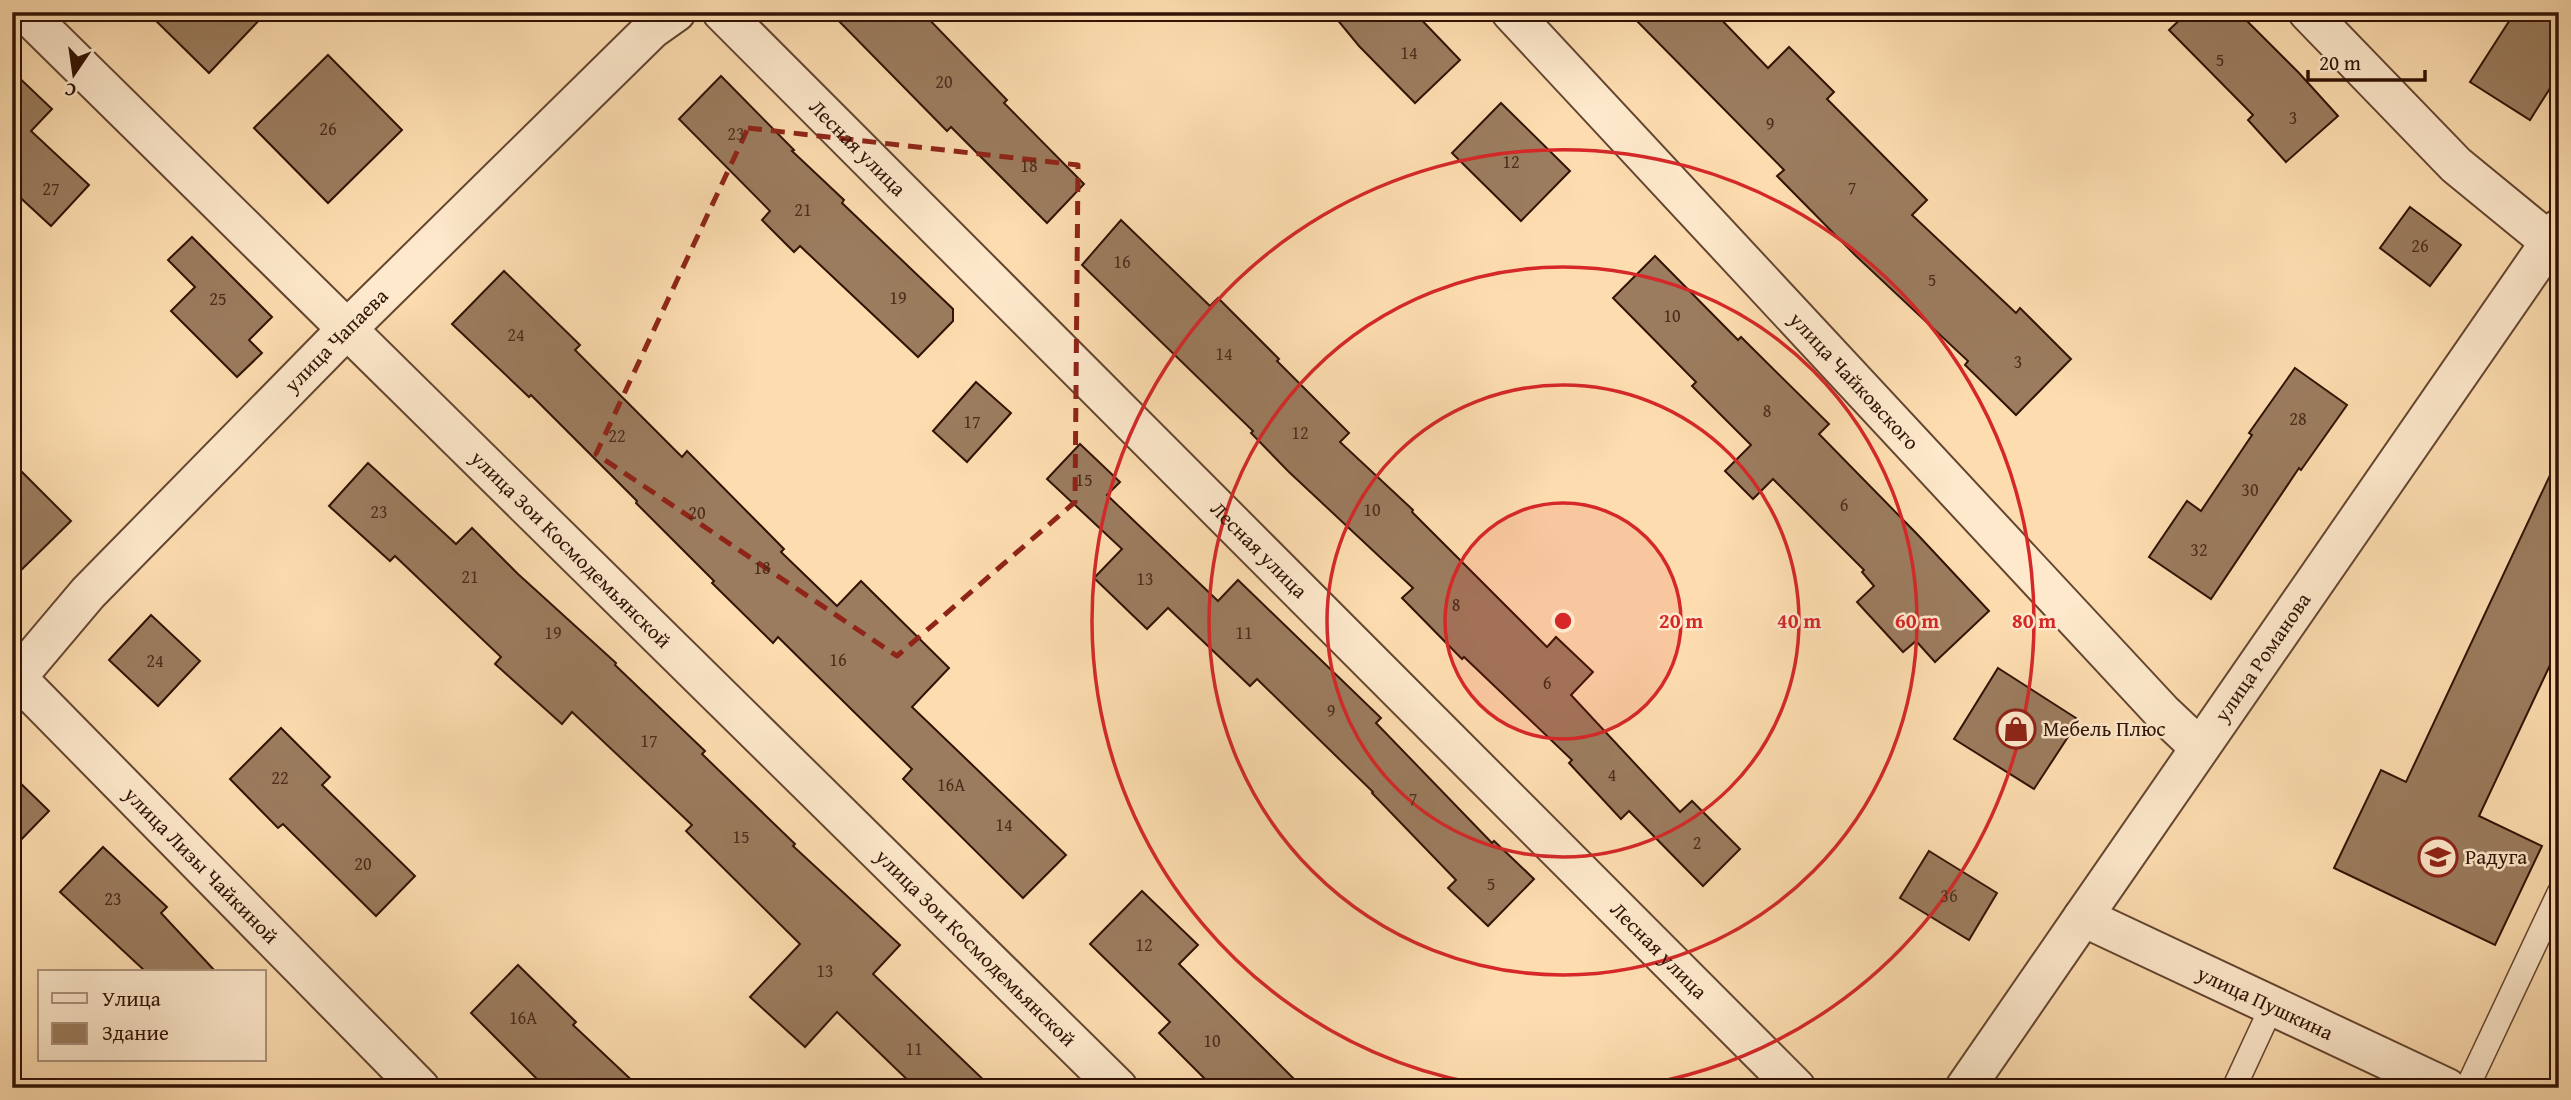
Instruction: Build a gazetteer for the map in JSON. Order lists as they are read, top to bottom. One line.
{"streets":{"street":["Лесная улица","улица Чапаева","улица Чайковского","улица Зои Космодемьянской","улица Романова","улица Лизы Чайкиной","улица Пушкина"]},"crossings":[["улица Чапаева","улица Зои Космодемьянской"],["улица Чапаева","улица Лизы Чайкиной"],["улица Чайковского","улица Романова"],["улица Романова","улица Пушкина"]],"places":{"shop":["Мебель Плюс"],"school or university":["Радуга"]},"house_numbers":["14","5","20","3","9","26","23","12","18","7","27","21","26","16","5","19","25","10","24","14","3","8","28","17","12","22","15","30","6","10","23","20","32","18","21","13","8","19","11","16","24","6","9","17","4","22","16А","7","14","15","2","20","5","36","23","12","13","16А","10","11"],"legend":["Улица","Здание"],"scale_bar":"20 m","north":"bottom","rings":["20 m","40 m","60 m","80 m"]}
